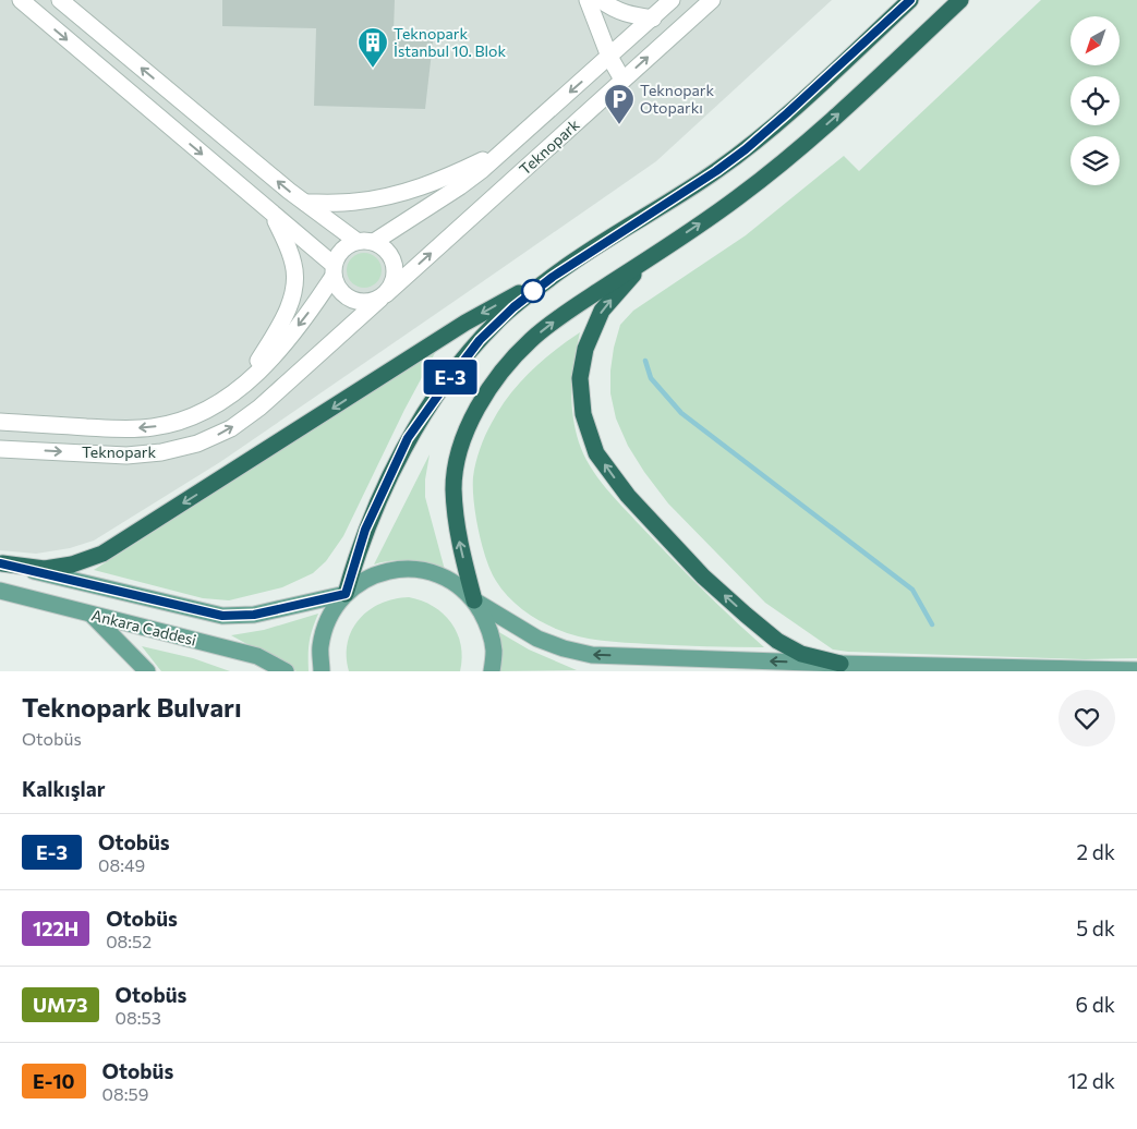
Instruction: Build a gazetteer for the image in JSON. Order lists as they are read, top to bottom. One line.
{"streets":{"main road":["Ankara Caddesi"],"street":["Teknopark"]},"places":{"building":["Teknopark İstanbul 10. Blok"],"parking":["Teknopark Otoparkı"]},"lines":["bus line E-3"],"north":"bottom left","page":{"on_map":"E-3","heading":[["Teknopark Bulvarı","Otobüs"],"Kalkışlar"],"list":[{"mark":"E-3","name":"Otobüs","note":"08:49","value":"2 dk"},{"mark":"122H","name":"Otobüs","note":"08:52","value":"5 dk"},{"mark":"UM73","name":"Otobüs","note":"08:53","value":"6 dk"},{"mark":"E-10","name":"Otobüs","note":"08:59","value":"12 dk"}]}}
